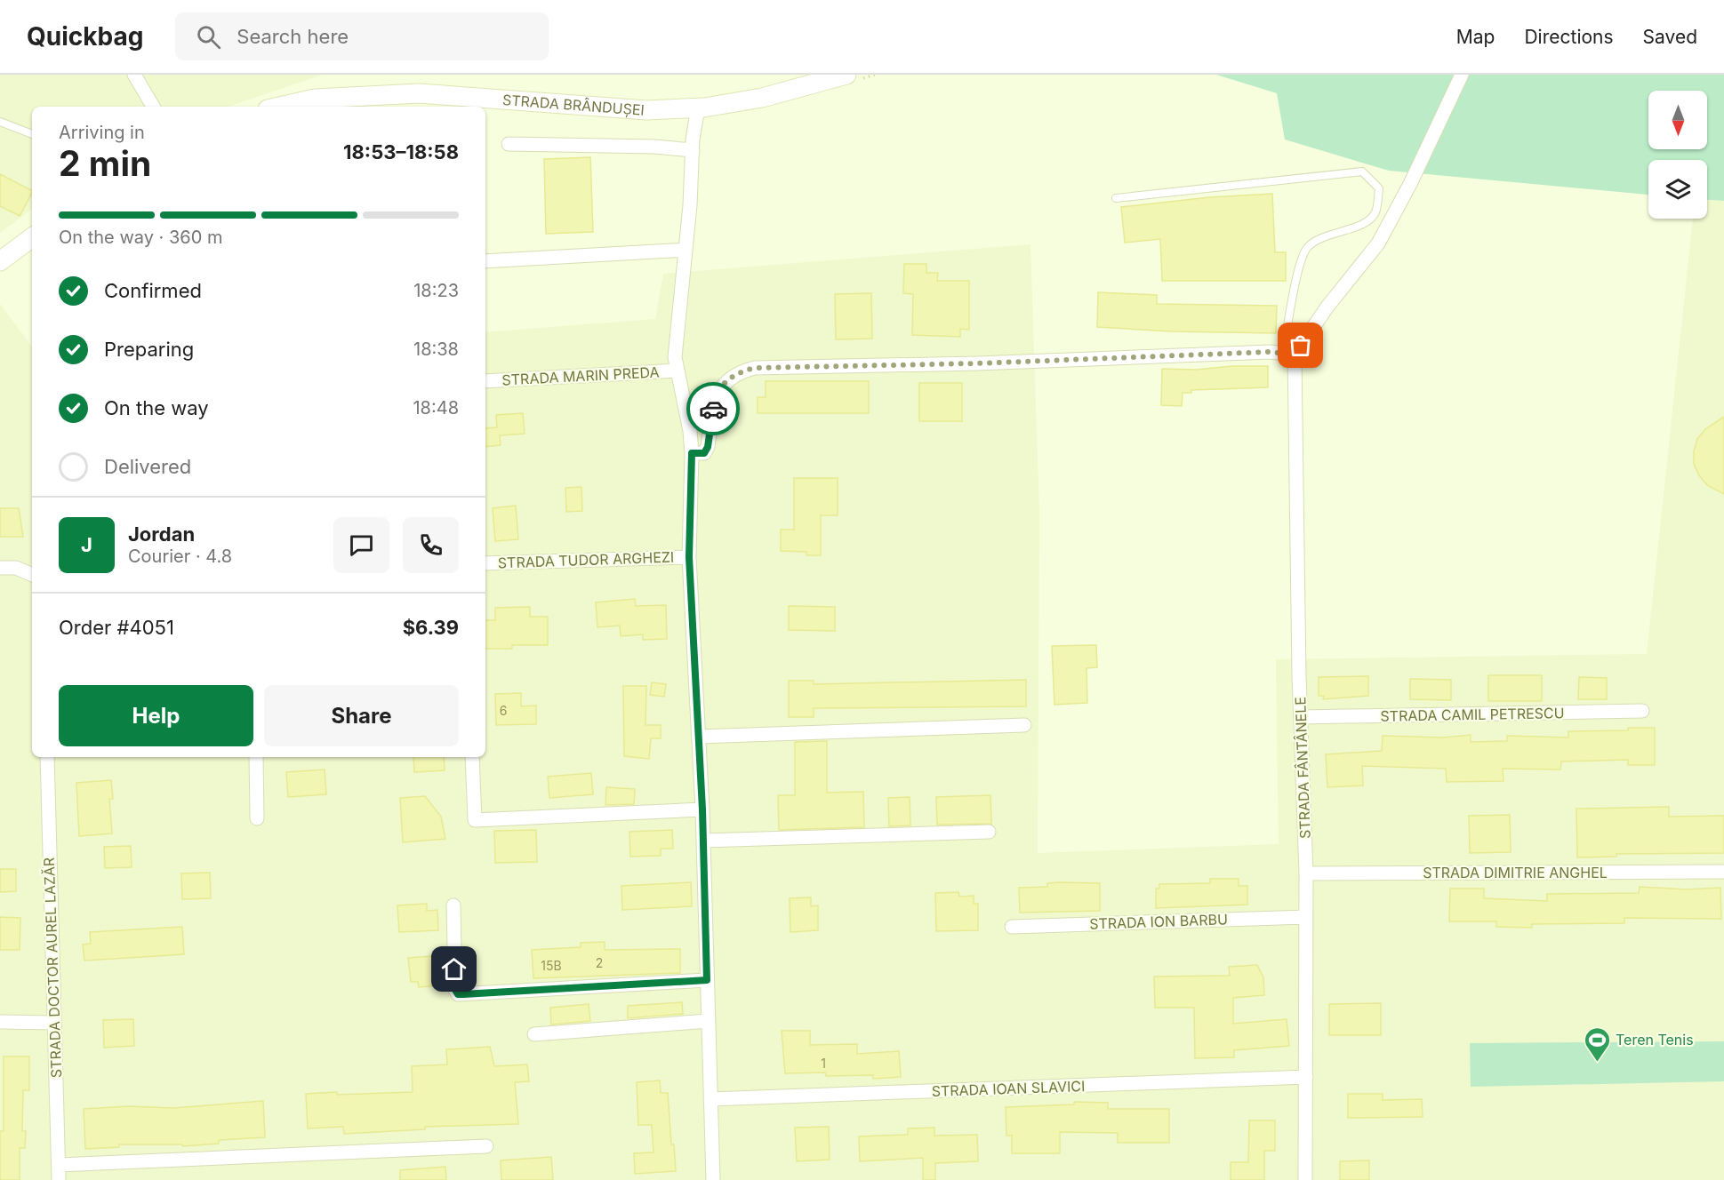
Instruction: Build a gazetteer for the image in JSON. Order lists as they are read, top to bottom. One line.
{"streets":{"main road":["STRADA BRÂNDUȘEI"],"street":["STRADA MARIN PREDA","STRADA TUDOR ARGHEZI","STRADA CAMIL PETRESCU","STRADA FÂNTÂNELE","STRADA DIMITRIE ANGHEL","STRADA ION BARBU","STRADA DOCTOR AUREL LAZĂR","STRADA IOAN SLAVICI"]},"crossings":[["STRADA CAMIL PETRESCU","STRADA FÂNTÂNELE"],["STRADA FÂNTÂNELE","STRADA DIMITRIE ANGHEL"],["STRADA FÂNTÂNELE","STRADA ION BARBU"],["STRADA FÂNTÂNELE","STRADA IOAN SLAVICI"]],"places":{"sports":["Teren Tenis"]},"house_numbers":["6","2","15B","1"],"north":"bottom","page":{"header":"Quickbag","search":"Search here","nav":["Map","Directions","Saved"],"heading":["2 min","Arriving in","18:53–18:58"],"panel":["Jordan","Courier · 4.8","Order #4051","$6.39"],"bar":"On the way · 360 m","list":[["Confirmed","18:23"],["Preparing","18:38"],["On the way","18:48"],"Delivered"],"round":"J","buttons":["Help","Share"]}}
